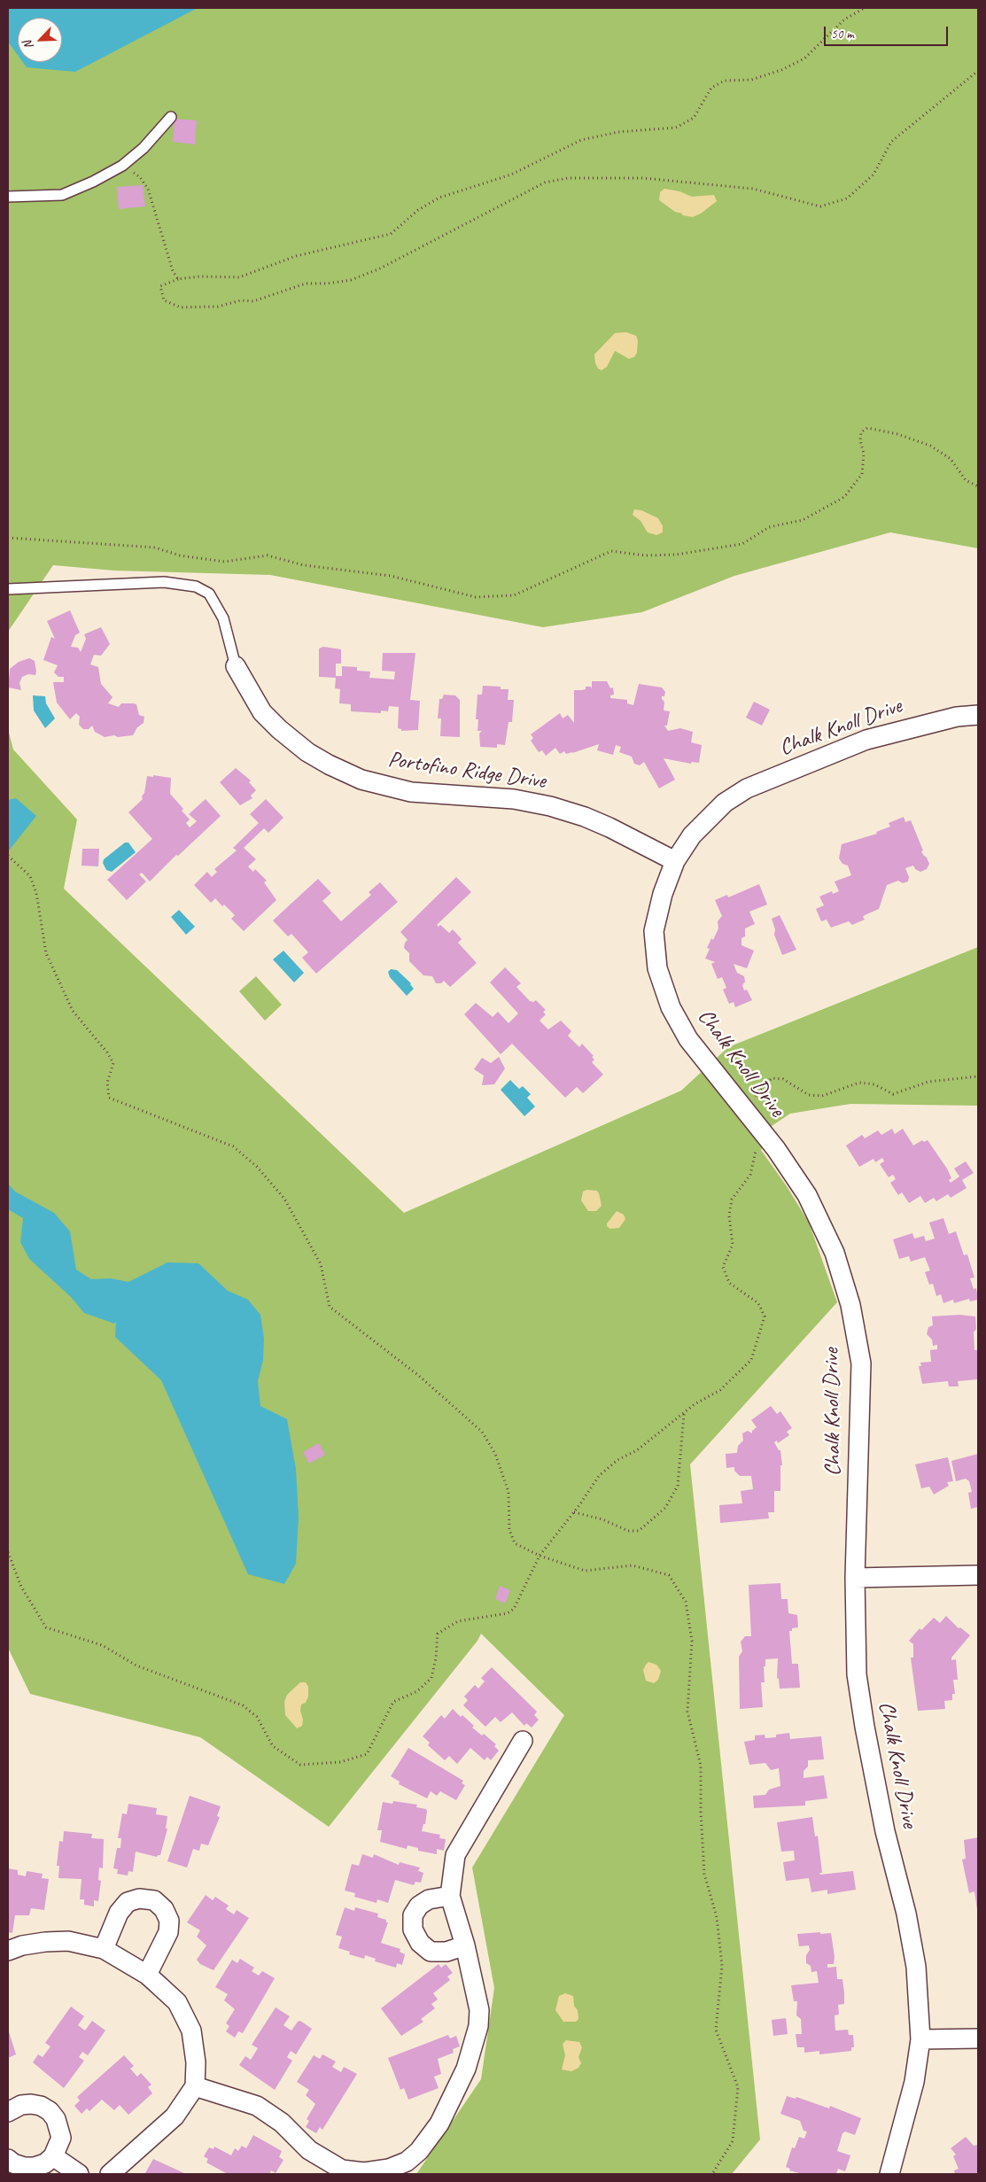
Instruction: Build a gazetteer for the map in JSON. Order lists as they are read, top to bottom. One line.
{"streets":{"street":["Chalk Knoll Drive","Portofino Ridge Drive"]},"crossings":[["Chalk Knoll Drive","Portofino Ridge Drive"]],"scale_bar":"50 m","north":"bottom left"}
